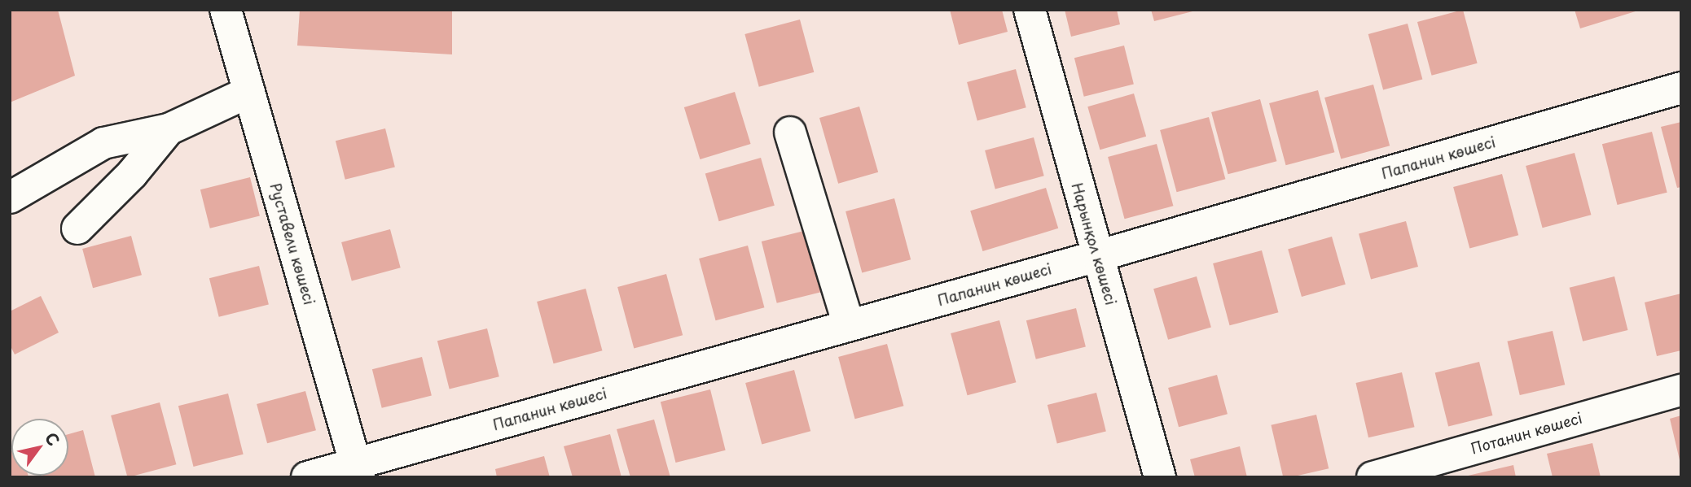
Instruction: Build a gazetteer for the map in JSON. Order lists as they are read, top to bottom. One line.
{"streets":{"street":["Папанин көшесі","Руставели көшесі","Нарынқол көшесі","Потанин көшесі"]},"crossings":[["Папанин көшесі","Руставели көшесі"],["Папанин көшесі","Нарынқол көшесі"]],"north":"top right"}
